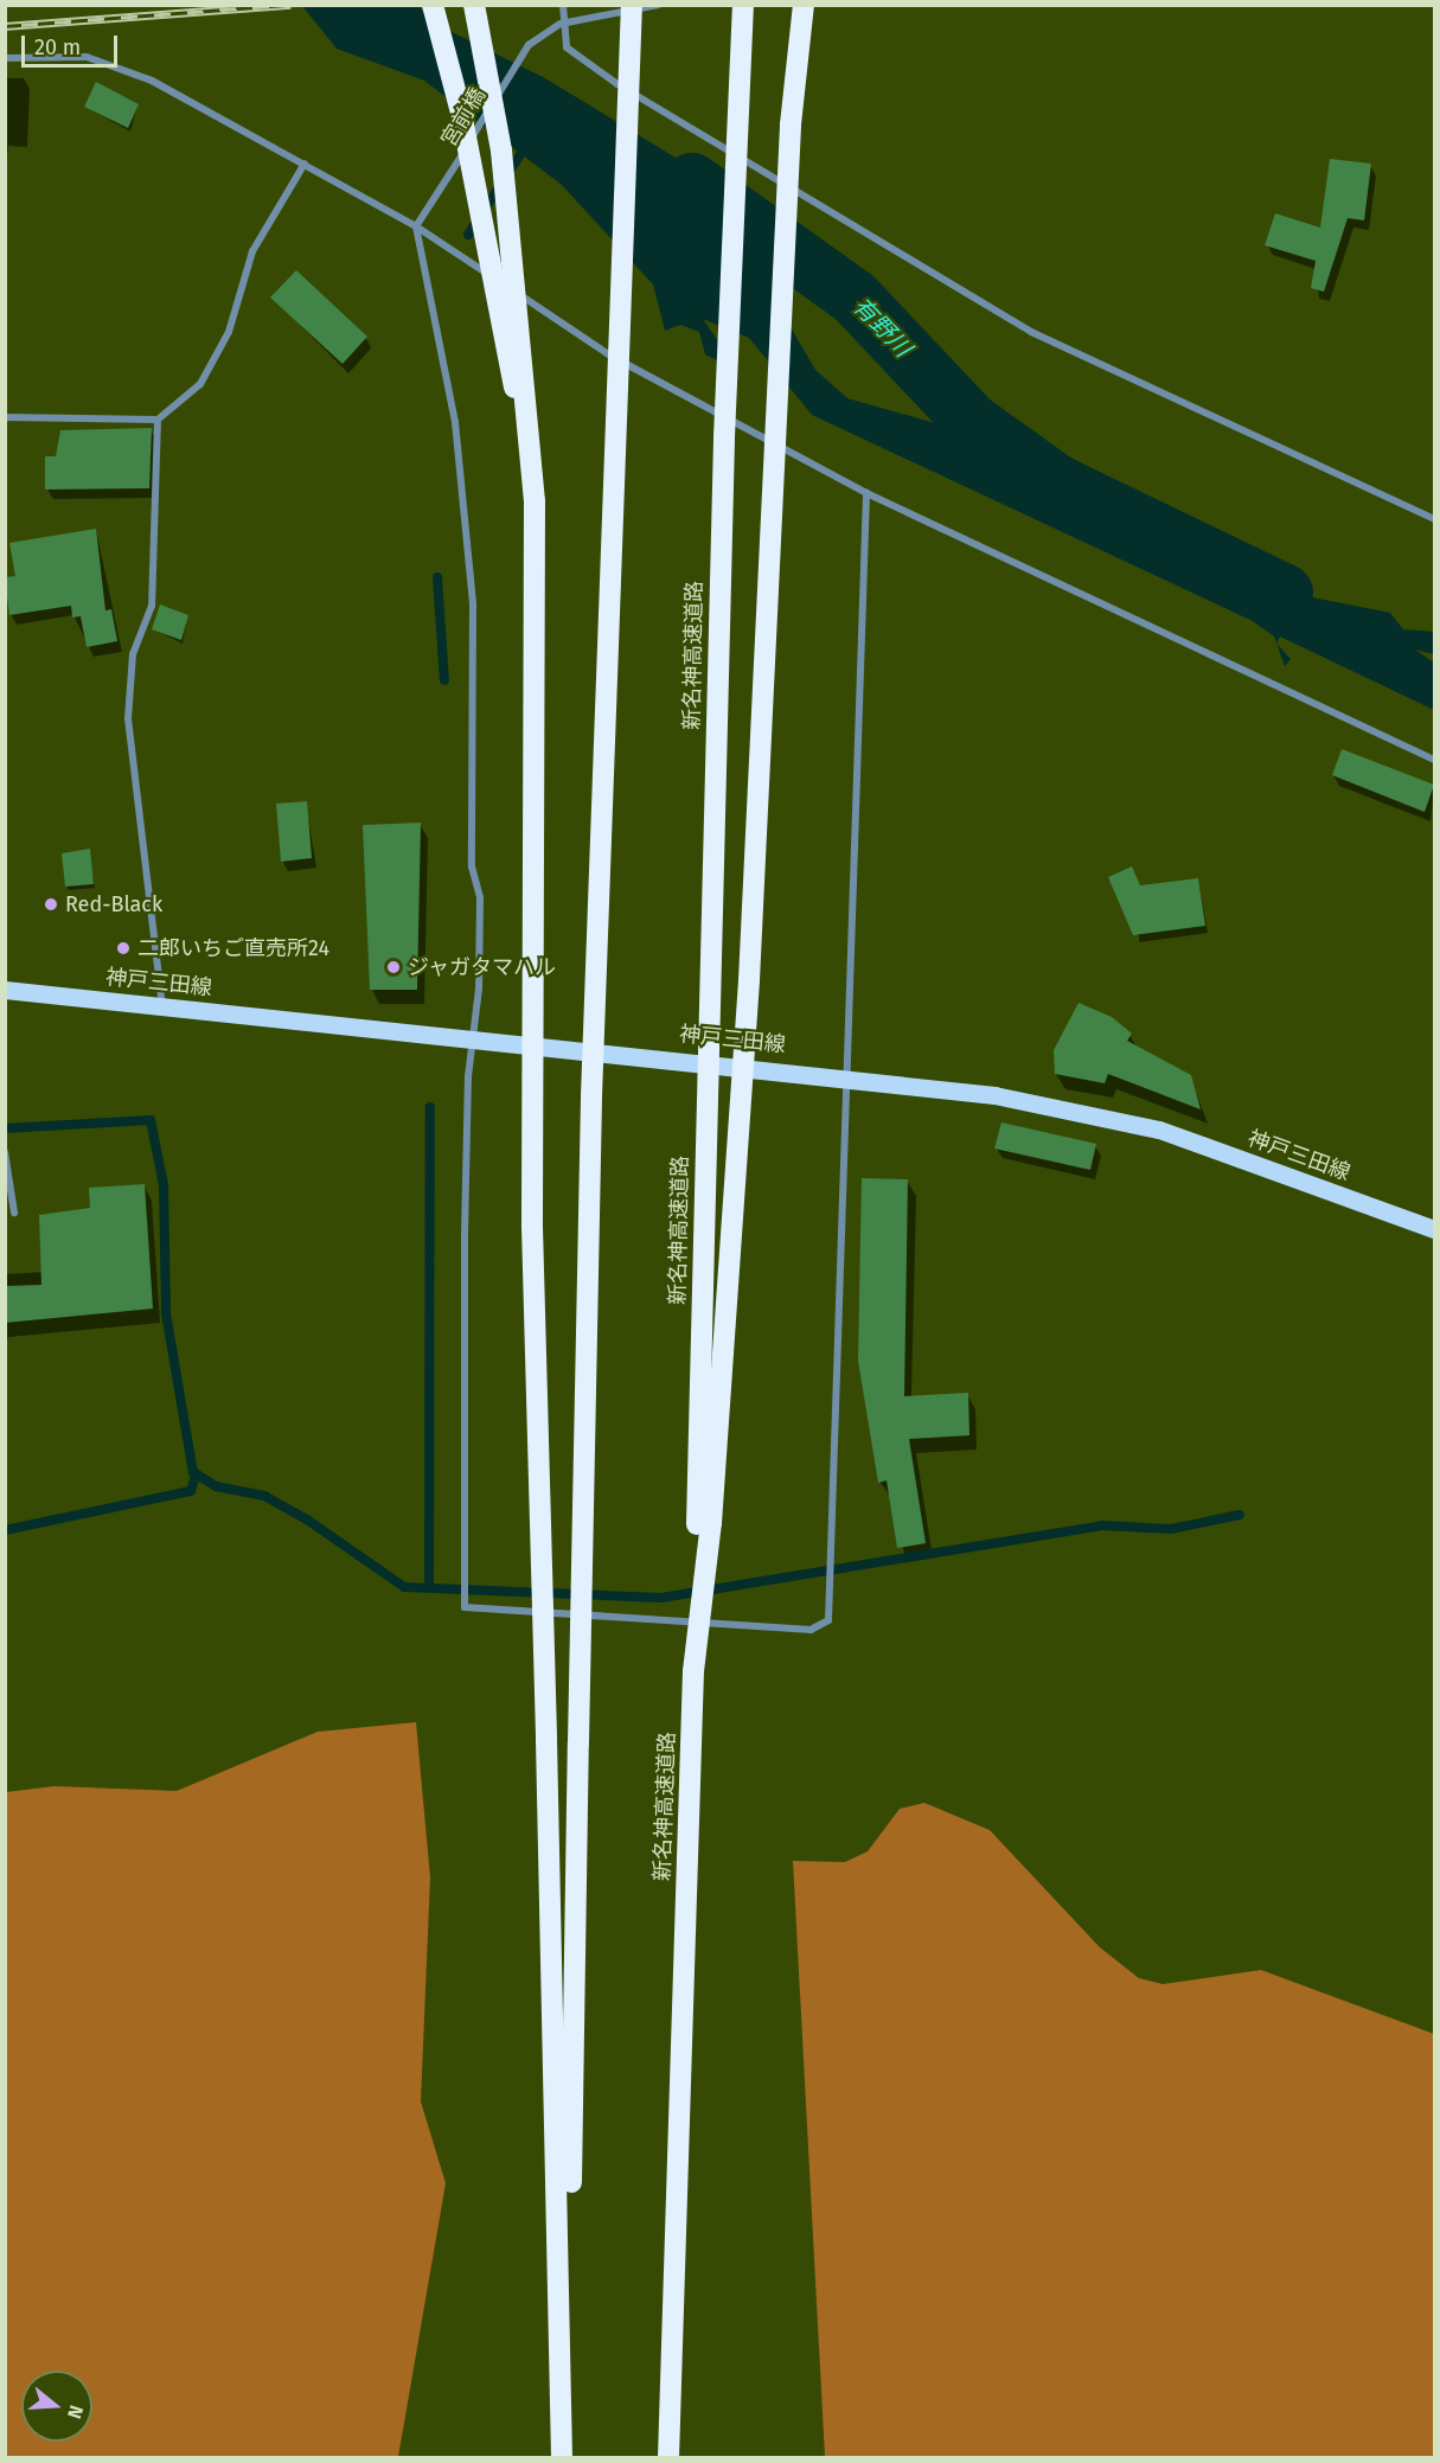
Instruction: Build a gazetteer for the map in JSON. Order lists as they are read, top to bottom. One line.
{"streets":{"highway":["新名神高速道路"],"main road":["神戸三田線"],"street":["宮前橋"]},"water":["有野川"],"places":["Red-Black","二郎いちご直売所24","ジャガタマハル"],"scale_bar":"20 m","north":"right"}
